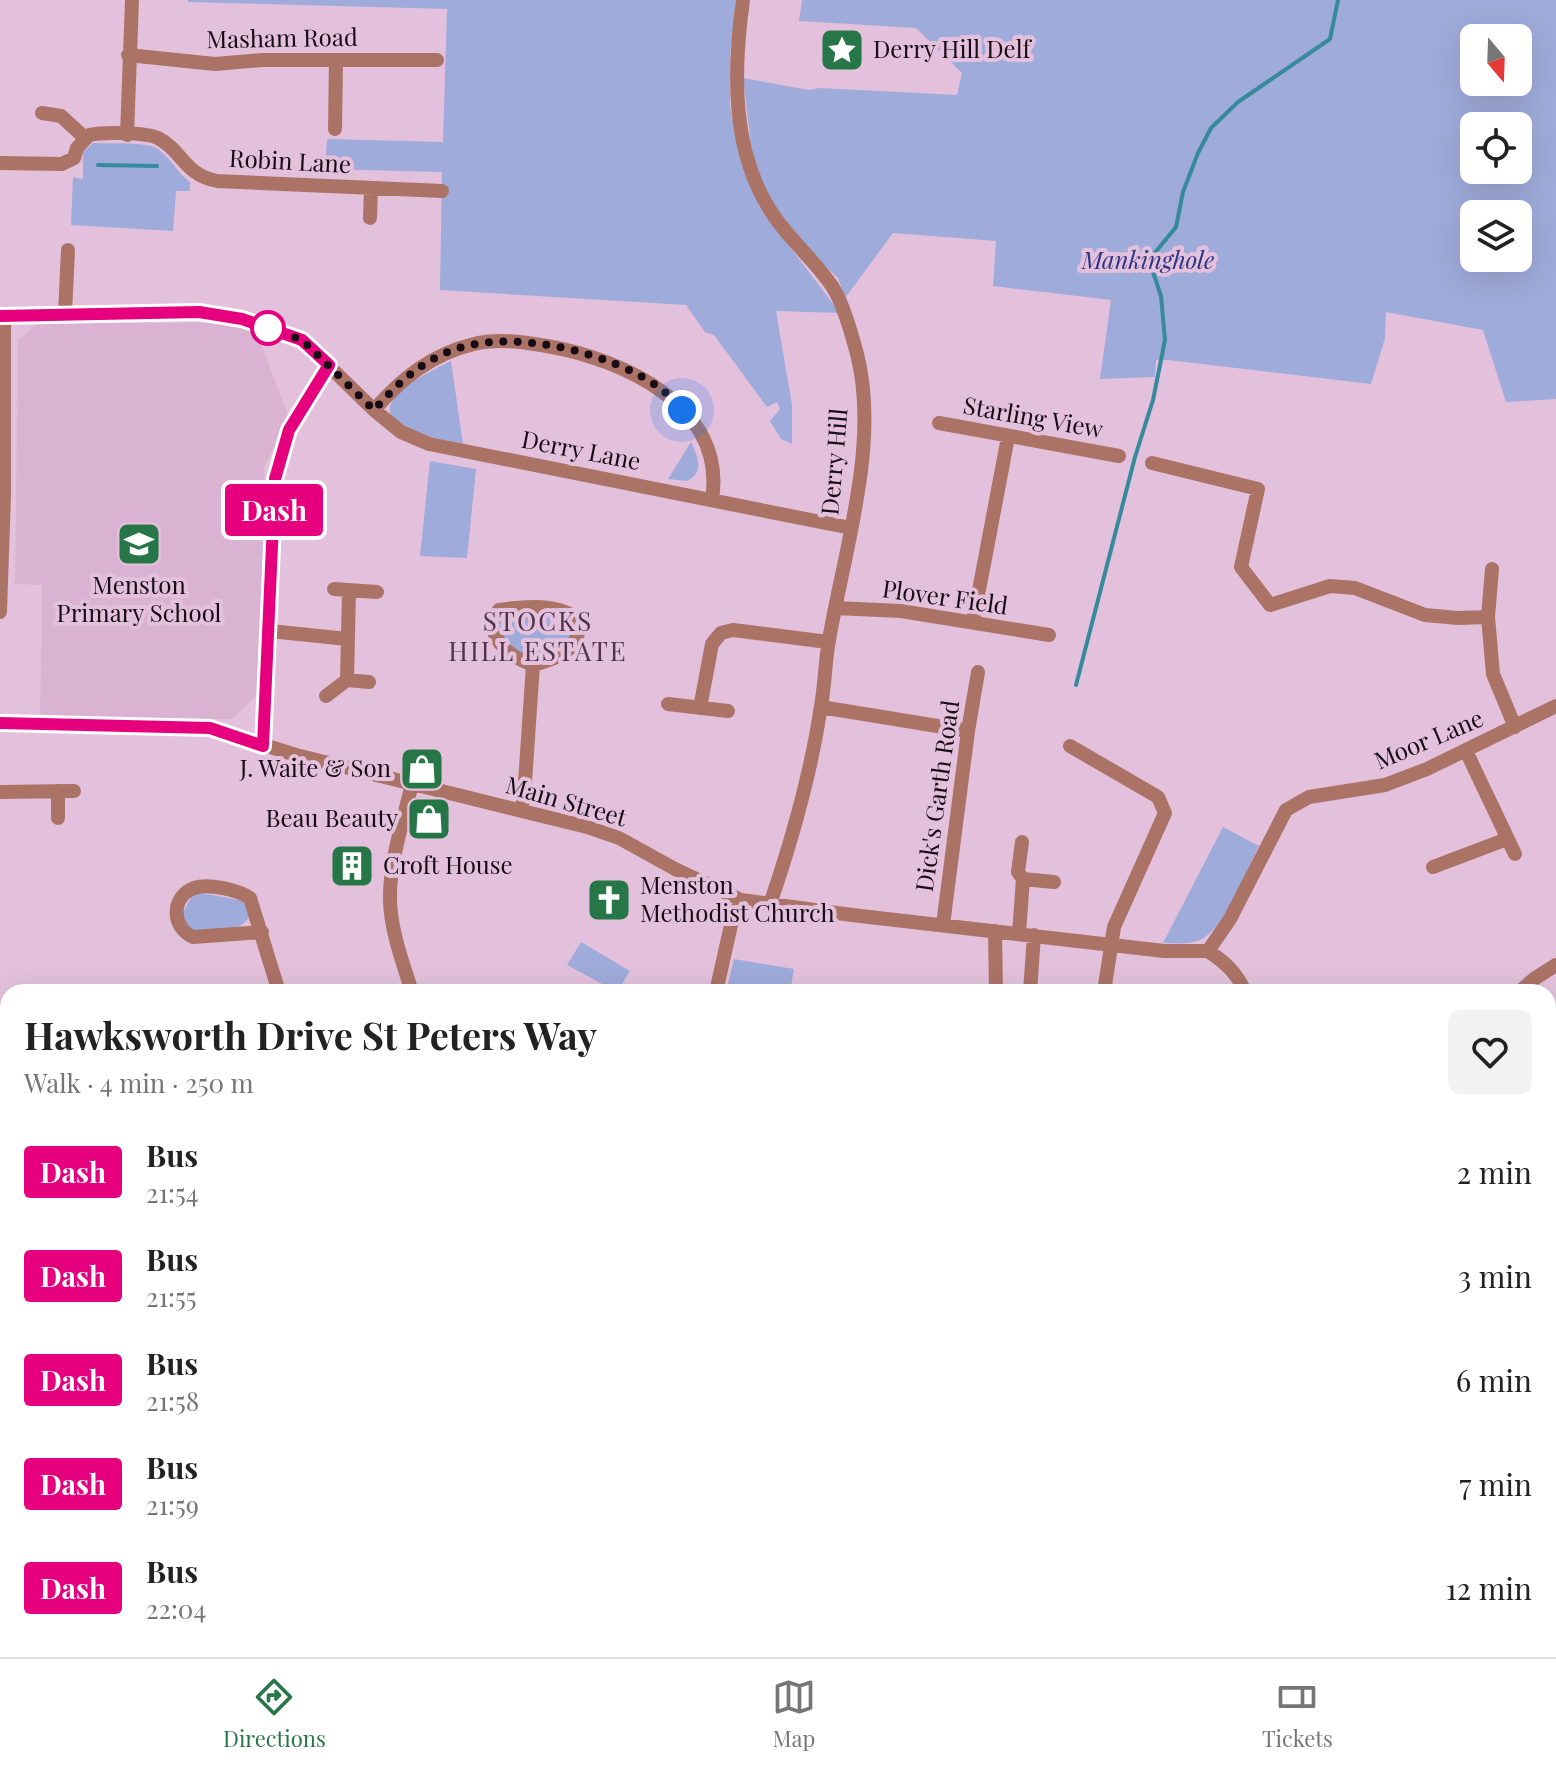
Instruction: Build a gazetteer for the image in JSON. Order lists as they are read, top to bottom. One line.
{"streets":{"street":["Masham Road","Robin Lane","Starling View","Derry Lane","Derry Hill","Plover Field","Moor Lane","Dick's Garth Road","Main Street"]},"crossings":[["Derry Lane","Derry Hill"],["Derry Hill","Plover Field"],["Derry Hill","Main Street"],["Moor Lane","Main Street"],["Dick's Garth Road","Main Street"]],"districts":["STOCKS HILL ESTATE"],"parks":["Mankinghole"],"places":{"place":["Derry Hill Delf"],"school or university":["Menston Primary School"],"shop":["J. Waite & Son","Beau Beauty"],"building":["Croft House"],"church":["Menston Methodist Church"]},"lines":["bus line Dash"],"north":"bottom","page":{"on_map":"Dash","heading":["Hawksworth Drive St Peters Way","Walk · 4 min · 250 m"],"list":[{"mark":"Dash","name":"Bus","note":"21:54","value":"2 min"},{"mark":"Dash","name":"Bus","note":"21:55","value":"3 min"},{"mark":"Dash","name":"Bus","note":"21:58","value":"6 min"},{"mark":"Dash","name":"Bus","note":"21:59","value":"7 min"},{"mark":"Dash","name":"Bus","note":"22:04","value":"12 min"}],"tabs":["Directions","Map","Tickets"]}}
